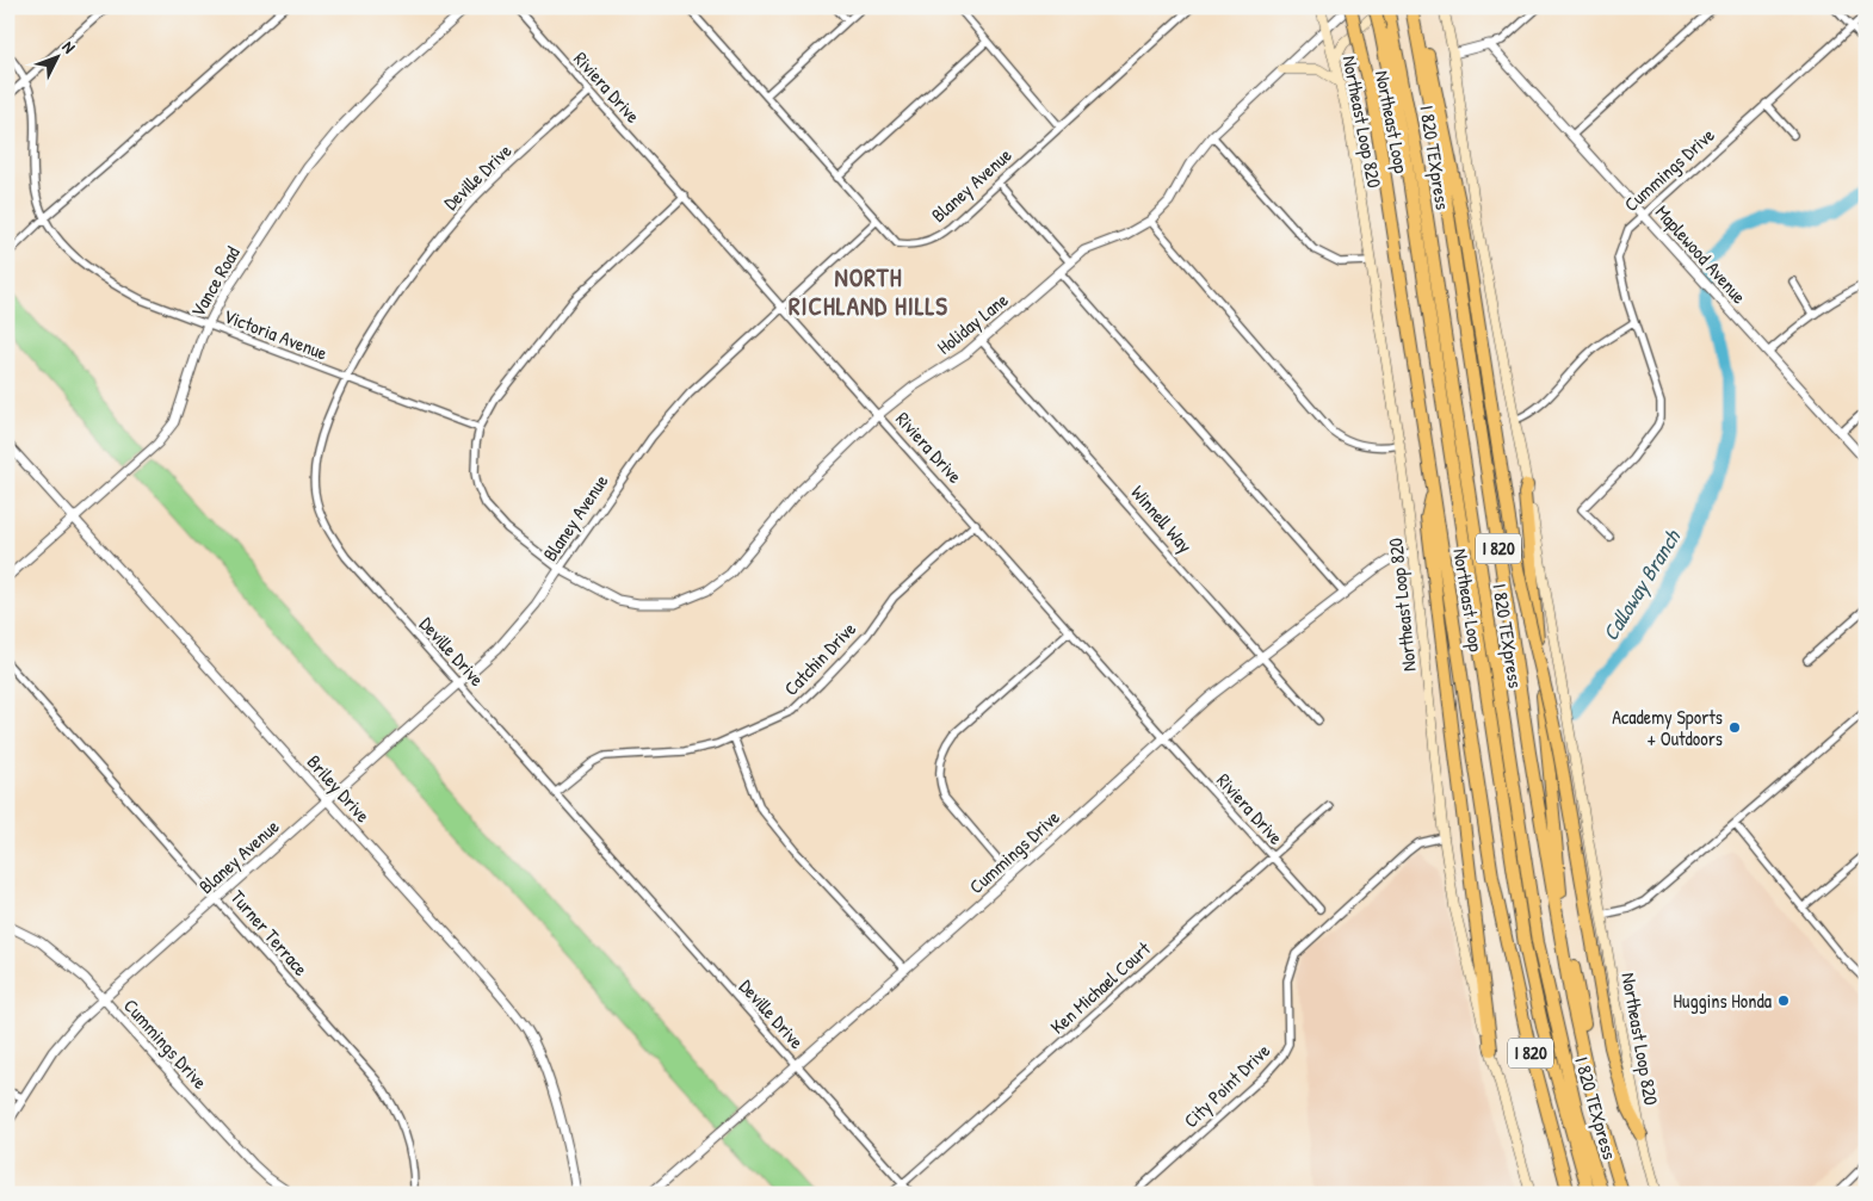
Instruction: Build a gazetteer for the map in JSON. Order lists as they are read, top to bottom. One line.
{"streets":{"highway":["Northeast Loop","I 820 TEXpress","I 820"],"main road":["Northeast Loop 820"],"street":["Riviera Drive","Cummings Drive","Deville Drive","Blaney Avenue","Maplewood Avenue","Vance Road","Holiday Lane","Victoria Avenue","Winnell Way","Catchin Drive","Briley Drive","Turner Terrace","Ken Michael Court","City Point Drive"]},"crossings":[["Riviera Drive","Cummings Drive"],["Riviera Drive","Deville Drive"],["Riviera Drive","Blaney Avenue"],["Riviera Drive","Holiday Lane"],["Riviera Drive","Catchin Drive"],["Riviera Drive","Ken Michael Court"],["Northeast Loop 820","Cummings Drive"],["Northeast Loop 820","Holiday Lane"],["Northeast Loop 820","City Point Drive"],["Northeast Loop","Holiday Lane"],["Cummings Drive","Deville Drive"],["Cummings Drive","Blaney Avenue"],["Cummings Drive","Maplewood Avenue"],["Cummings Drive","Winnell Way"],["Deville Drive","Blaney Avenue"],["Deville Drive","Victoria Avenue"],["Deville Drive","Catchin Drive"],["Deville Drive","Ken Michael Court"],["Blaney Avenue","Holiday Lane"],["Blaney Avenue","Briley Drive"],["Blaney Avenue","Turner Terrace"],["Vance Road","Victoria Avenue"],["Vance Road","Briley Drive"],["Holiday Lane","Winnell Way"]],"districts":["NORTH RICHLAND HILLS"],"water":["Calloway Branch"],"places":["Academy Sports + Outdoors","Huggins Honda"],"north":"top right"}
